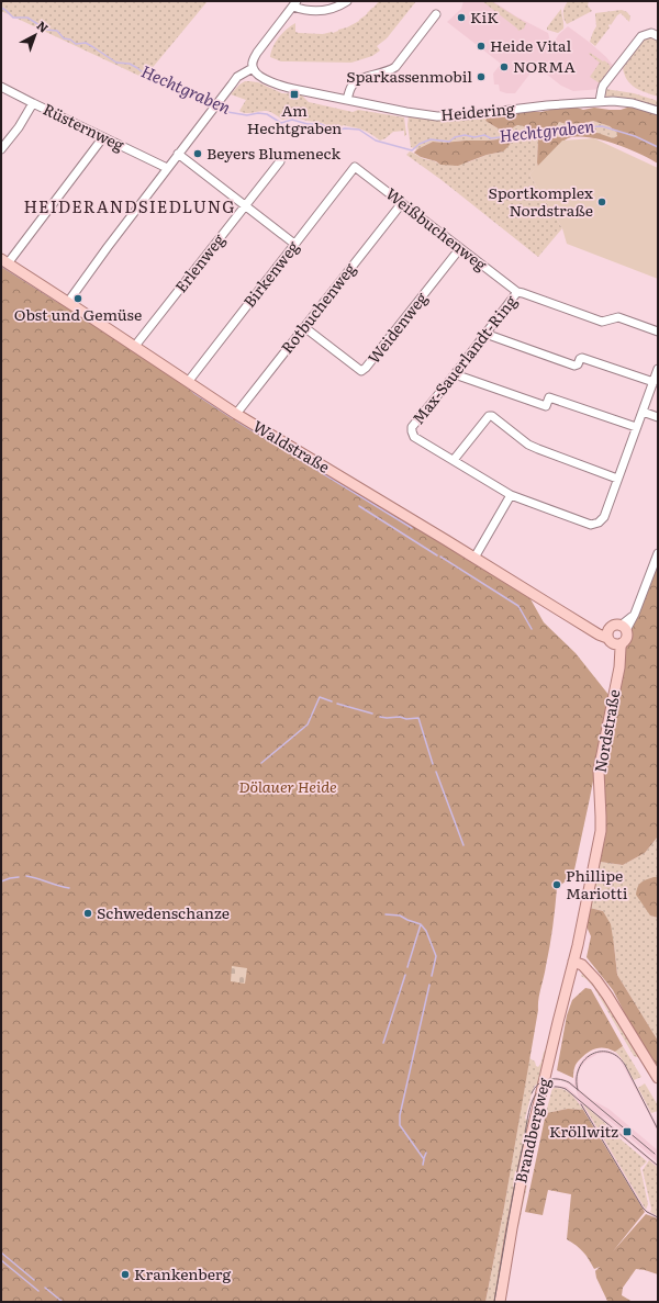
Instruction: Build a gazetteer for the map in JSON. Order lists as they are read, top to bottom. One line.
{"streets":{"main road":["Waldstraße","Nordstraße","Brandbergweg"],"street":["Heidering","Rüsternweg","Weißbuchenweg","Erlenweg","Birkenweg","Rotbuchenweg","Weidenweg","Max-Sauerlandt-Ring"]},"crossings":[["Weißbuchenweg","Birkenweg"],["Weißbuchenweg","Rotbuchenweg"],["Weißbuchenweg","Weidenweg"],["Weißbuchenweg","Max-Sauerlandt-Ring"],["Erlenweg","Waldstraße"],["Birkenweg","Waldstraße"],["Rotbuchenweg","Weidenweg"],["Rotbuchenweg","Waldstraße"],["Waldstraße","Nordstraße"],["Nordstraße","Brandbergweg"]],"districts":["HEIDERANDSIEDLUNG"],"water":["Hechtgraben"],"parks":["Dölauer Heide"],"places":{"other":["KiK","Heide Vital","NORMA","Sparkassenmobil","Beyers Blumeneck","Sportkomplex Nordstraße","Obst und Gemüse","Phillipe Mariotti","Schwedenschanze","Krankenberg"],"transit":["Am Hechtgraben","Kröllwitz"]},"north":"top right"}
